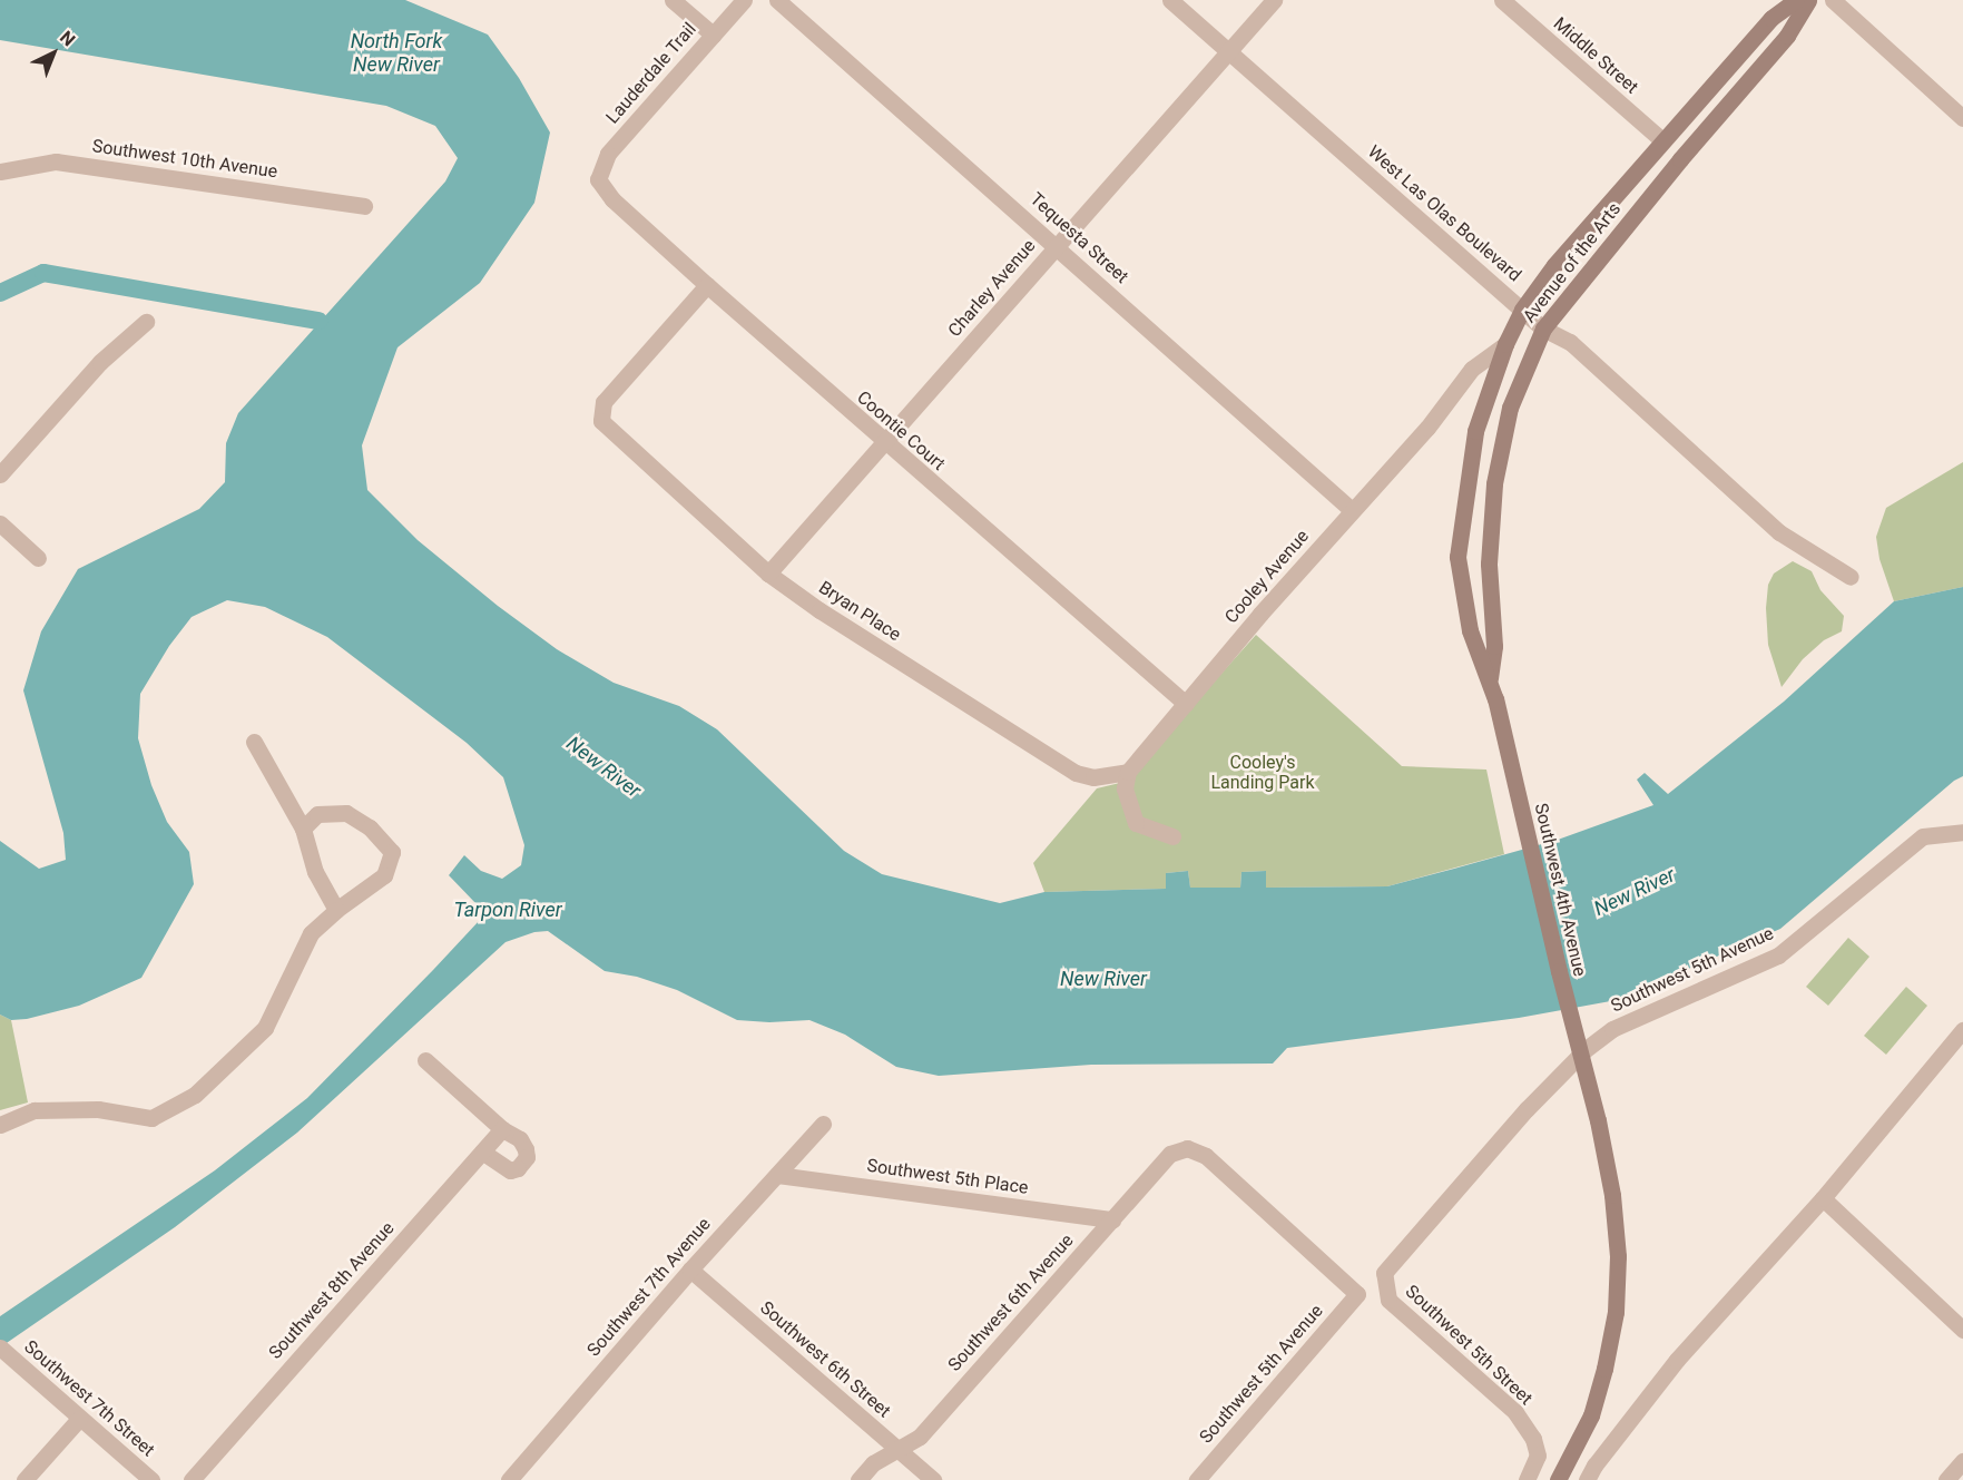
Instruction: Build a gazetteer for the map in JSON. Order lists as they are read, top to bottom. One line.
{"streets":{"main road":["Avenue of the Arts","Southwest 4th Avenue"],"street":["Middle Street","Lauderdale Trail","Southwest 10th Avenue","West Las Olas Boulevard","Tequesta Street","Charley Avenue","Coontie Court","Cooley Avenue","Bryan Place","Southwest 5th Avenue","Southwest 5th Place","Southwest 7th Avenue","Southwest 8th Avenue","Southwest 6th Avenue","Southwest 5th Street","Southwest 6th Street","Southwest 7th Street"]},"crossings":[["Middle Street","Avenue of the Arts"],["Lauderdale Trail","Coontie Court"],["West Las Olas Boulevard","Avenue of the Arts"],["West Las Olas Boulevard","Charley Avenue"],["West Las Olas Boulevard","Southwest 4th Avenue"],["Tequesta Street","Charley Avenue"],["Tequesta Street","Cooley Avenue"],["Avenue of the Arts","Southwest 4th Avenue"],["Charley Avenue","Coontie Court"],["Charley Avenue","Bryan Place"],["Coontie Court","Cooley Avenue"],["Coontie Court","Bryan Place"],["Cooley Avenue","Bryan Place"],["Cooley Avenue","Southwest 4th Avenue"],["Southwest 5th Avenue","Southwest 6th Avenue"],["Southwest 5th Avenue","Southwest 5th Street"],["Southwest 5th Place","Southwest 7th Avenue"],["Southwest 5th Place","Southwest 6th Avenue"],["Southwest 7th Avenue","Southwest 6th Street"],["Southwest 6th Avenue","Southwest 6th Street"]],"water":["North Fork New River","New River","Tarpon River"],"parks":["Cooley's Landing Park"],"north":"top right"}
